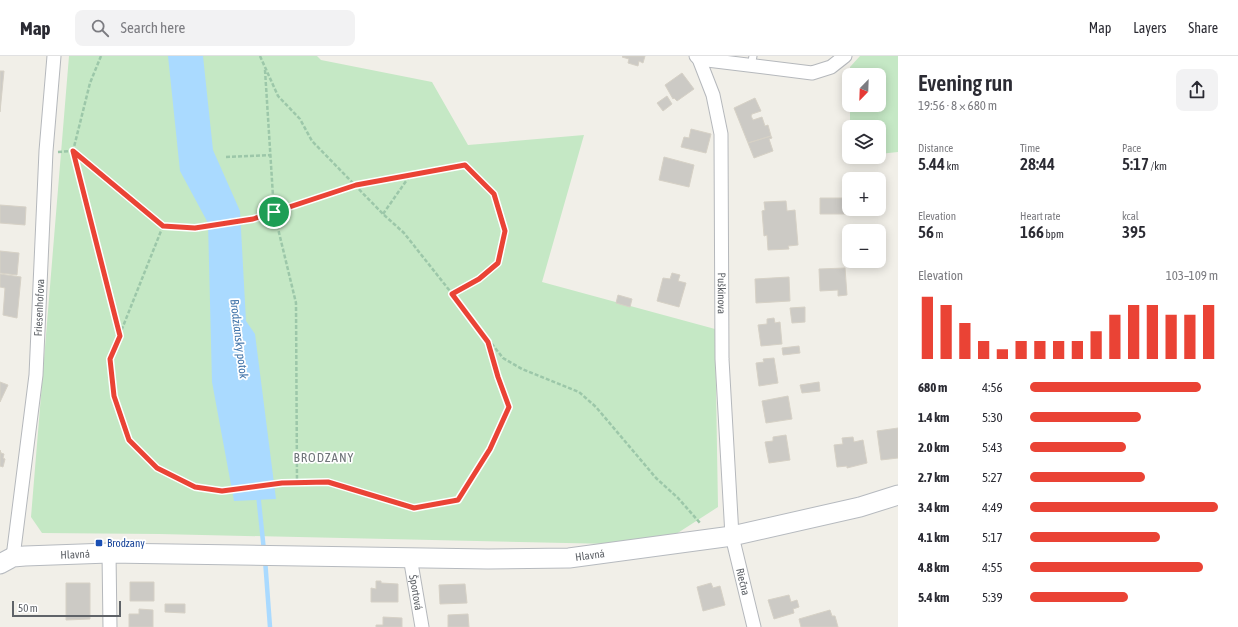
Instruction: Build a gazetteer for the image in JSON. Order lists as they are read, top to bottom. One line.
{"streets":{"main road":["Hlavná"],"street":["Puškinova","Friesenhofova","Riečna","Športová"]},"crossings":[["Puškinova","Hlavná"],["Puškinova","Riečna"],["Friesenhofova","Hlavná"],["Hlavná","Riečna"],["Hlavná","Športová"]],"districts":["BRODZANY"],"water":["Brodziansky potok"],"places":{"transit":["Brodzany"]},"scale_bar":"50 m","north":"bottom left","page":{"header":"Map","search":"Search here","nav":["Map","Layers","Share"],"heading":["Evening run","19:56 · 8 × 680 m"],"map_buttons":["+","−"],"stats":[["Distance","5.44 km"],["Time","28:44"],["Pace","5:17 /km"],["Elevation","56 m"],["Heart rate","166 bpm"],["kcal","395"]],"chart":["Elevation","103–109 m"],"list":[{"name":"680 m","note":"4:56"},{"name":"1.4 km","note":"5:30"},{"name":"2.0 km","note":"5:43"},{"name":"2.7 km","note":"5:27"},{"name":"3.4 km","note":"4:49"},{"name":"4.1 km","note":"5:17"},{"name":"4.8 km","note":"4:55"},{"name":"5.4 km","note":"5:39"}],"scale":"50 m"}}
